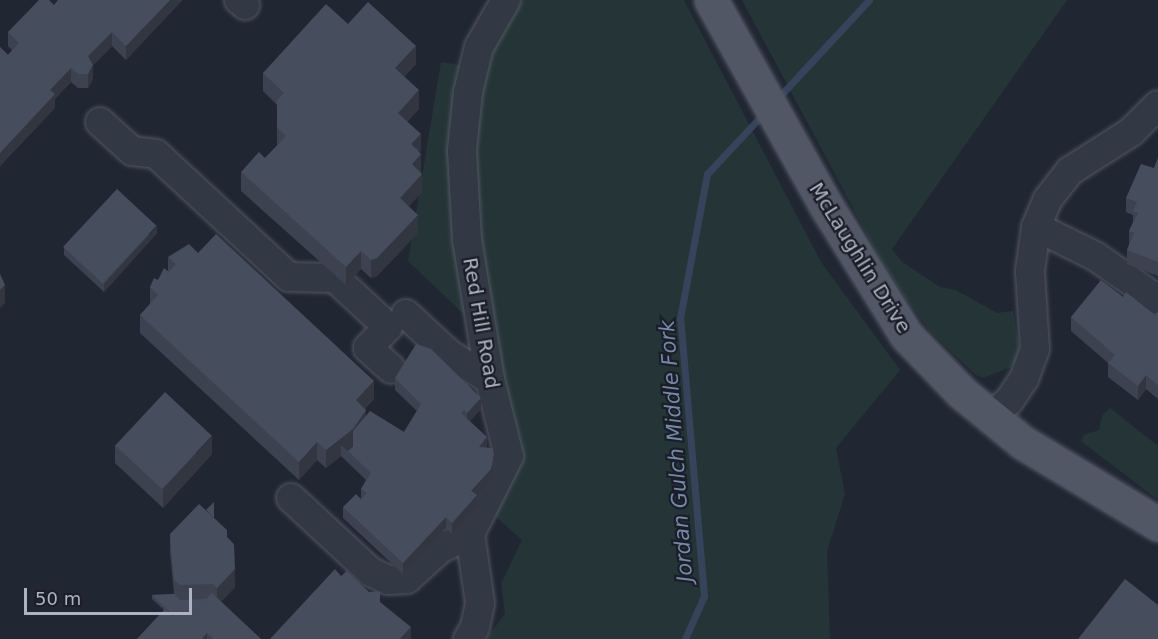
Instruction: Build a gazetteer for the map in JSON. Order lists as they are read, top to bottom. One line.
{"streets":{"main road":["McLaughlin Drive"],"street":["Red Hill Road"]},"water":["Jordan Gulch Middle Fork"],"scale_bar":"50 m"}
